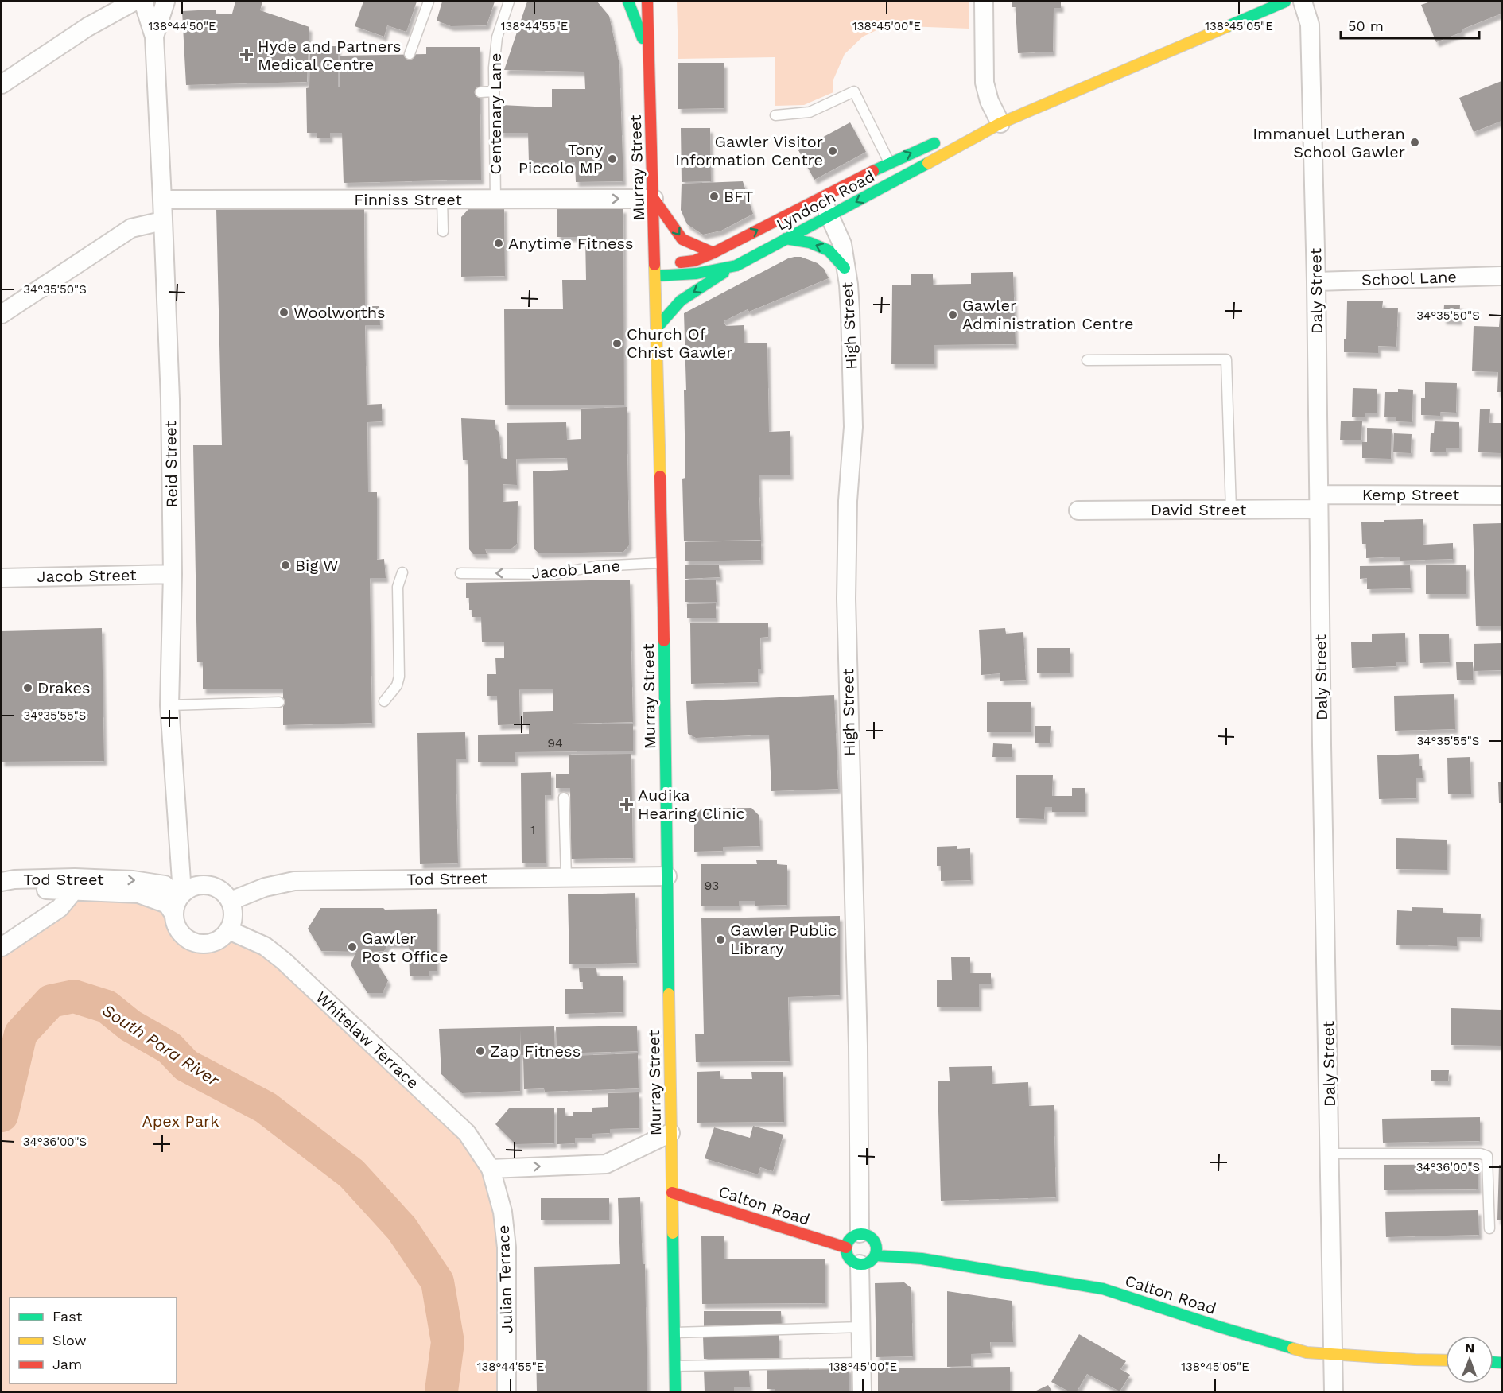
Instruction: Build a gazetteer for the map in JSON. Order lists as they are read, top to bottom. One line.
{"streets":{"main road":["Murray Street","Lyndoch Road","Calton Road"],"street":["Finniss Street","School Lane","Daly Street","High Street","Reid Street","Kemp Street","David Street","Jacob Street","Tod Street","Whitelaw Terrace","Julian Terrace"],"lane":["Centenary Lane","Jacob Lane"]},"crossings":[["Centenary Lane","Finniss Street"],["Murray Street","Finniss Street"],["Murray Street","Lyndoch Road"],["Murray Street","Jacob Lane"],["Murray Street","Tod Street"],["Murray Street","Calton Road"],["Finniss Street","Reid Street"],["Lyndoch Road","High Street"],["School Lane","Daly Street"],["Daly Street","Kemp Street"],["Daly Street","David Street"],["Daly Street","Calton Road"],["High Street","Calton Road"],["Reid Street","Jacob Street"],["Reid Street","Tod Street"],["Reid Street","Whitelaw Terrace"],["Kemp Street","David Street"],["Tod Street","Whitelaw Terrace"],["Whitelaw Terrace","Julian Terrace"]],"one_way":["Jacob Lane"],"water":["South Para River"],"parks":["Apex Park"],"places":{"health":["Hyde and Partners Medical Centre","Audika Hearing Clinic"],"other":["Immanuel Lutheran School Gawler","Gawler Visitor Information Centre","Tony Piccolo MP","BFT","Anytime Fitness","Woolworths","Gawler Administration Centre","Church Of Christ Gawler","Big W","Drakes","Gawler Public Library","Gawler Post Office","Zap Fitness"]},"house_numbers":["94","1","93"],"legend":["Fast","Slow","Jam"],"scale_bar":"50 m","north":"top","coordinates":["138°44'50\"E","138°44'55\"E","138°45'00\"E","138°45'05\"E","34°35'50\"S","34°35'55\"S","34°36'00\"S"]}
